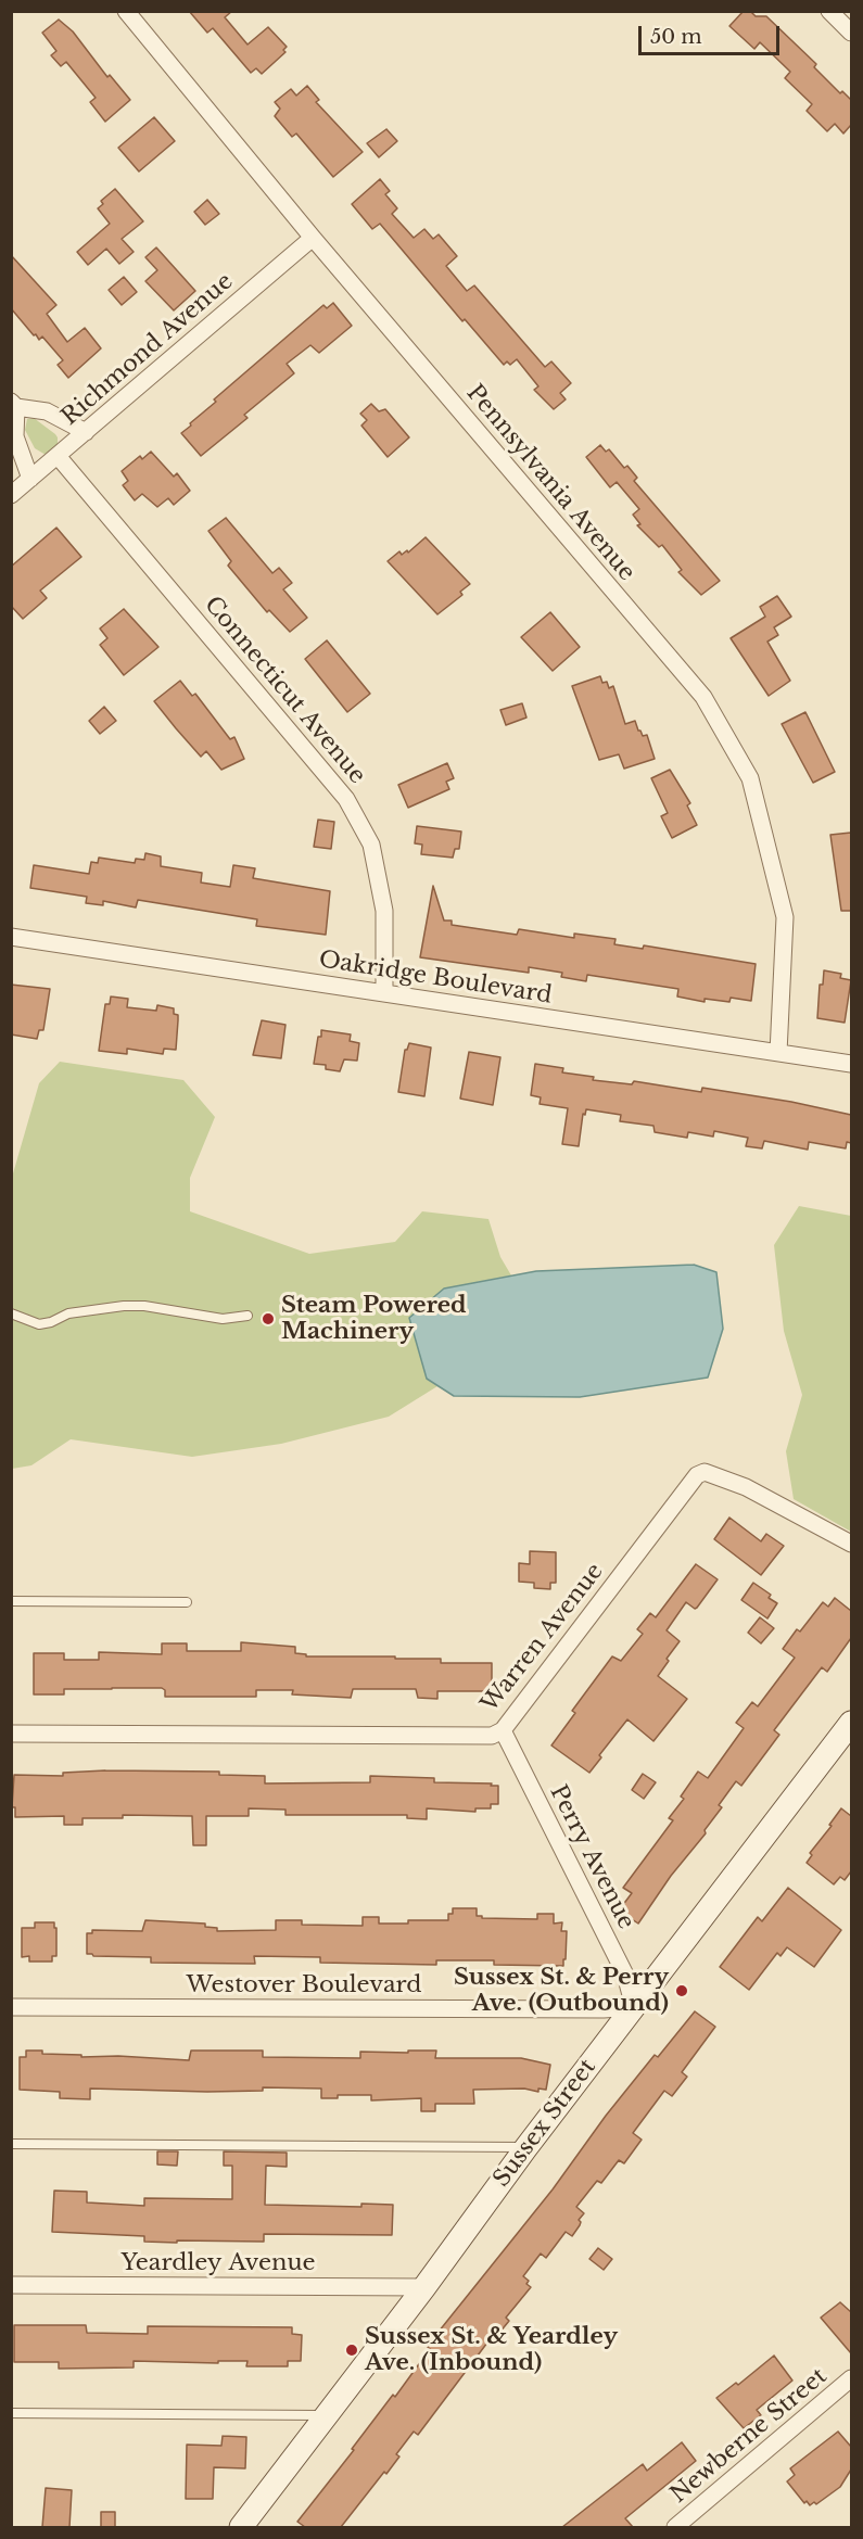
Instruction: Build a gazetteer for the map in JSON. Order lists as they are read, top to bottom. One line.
{"streets":{"street":["Richmond Avenue","Pennsylvania Avenue","Connecticut Avenue","Oakridge Boulevard","Warren Avenue","Perry Avenue","Westover Boulevard","Sussex Street","Yeardley Avenue","Newberne Street"]},"crossings":[["Richmond Avenue","Pennsylvania Avenue"],["Richmond Avenue","Connecticut Avenue"],["Pennsylvania Avenue","Oakridge Boulevard"],["Connecticut Avenue","Oakridge Boulevard"],["Warren Avenue","Perry Avenue"],["Perry Avenue","Westover Boulevard"],["Perry Avenue","Sussex Street"],["Westover Boulevard","Sussex Street"],["Sussex Street","Yeardley Avenue"]],"places":["Steam Powered Machinery","Sussex St. & Perry Ave. (Outbound)","Sussex St. & Yeardley Ave. (Inbound)"],"scale_bar":"50 m"}
